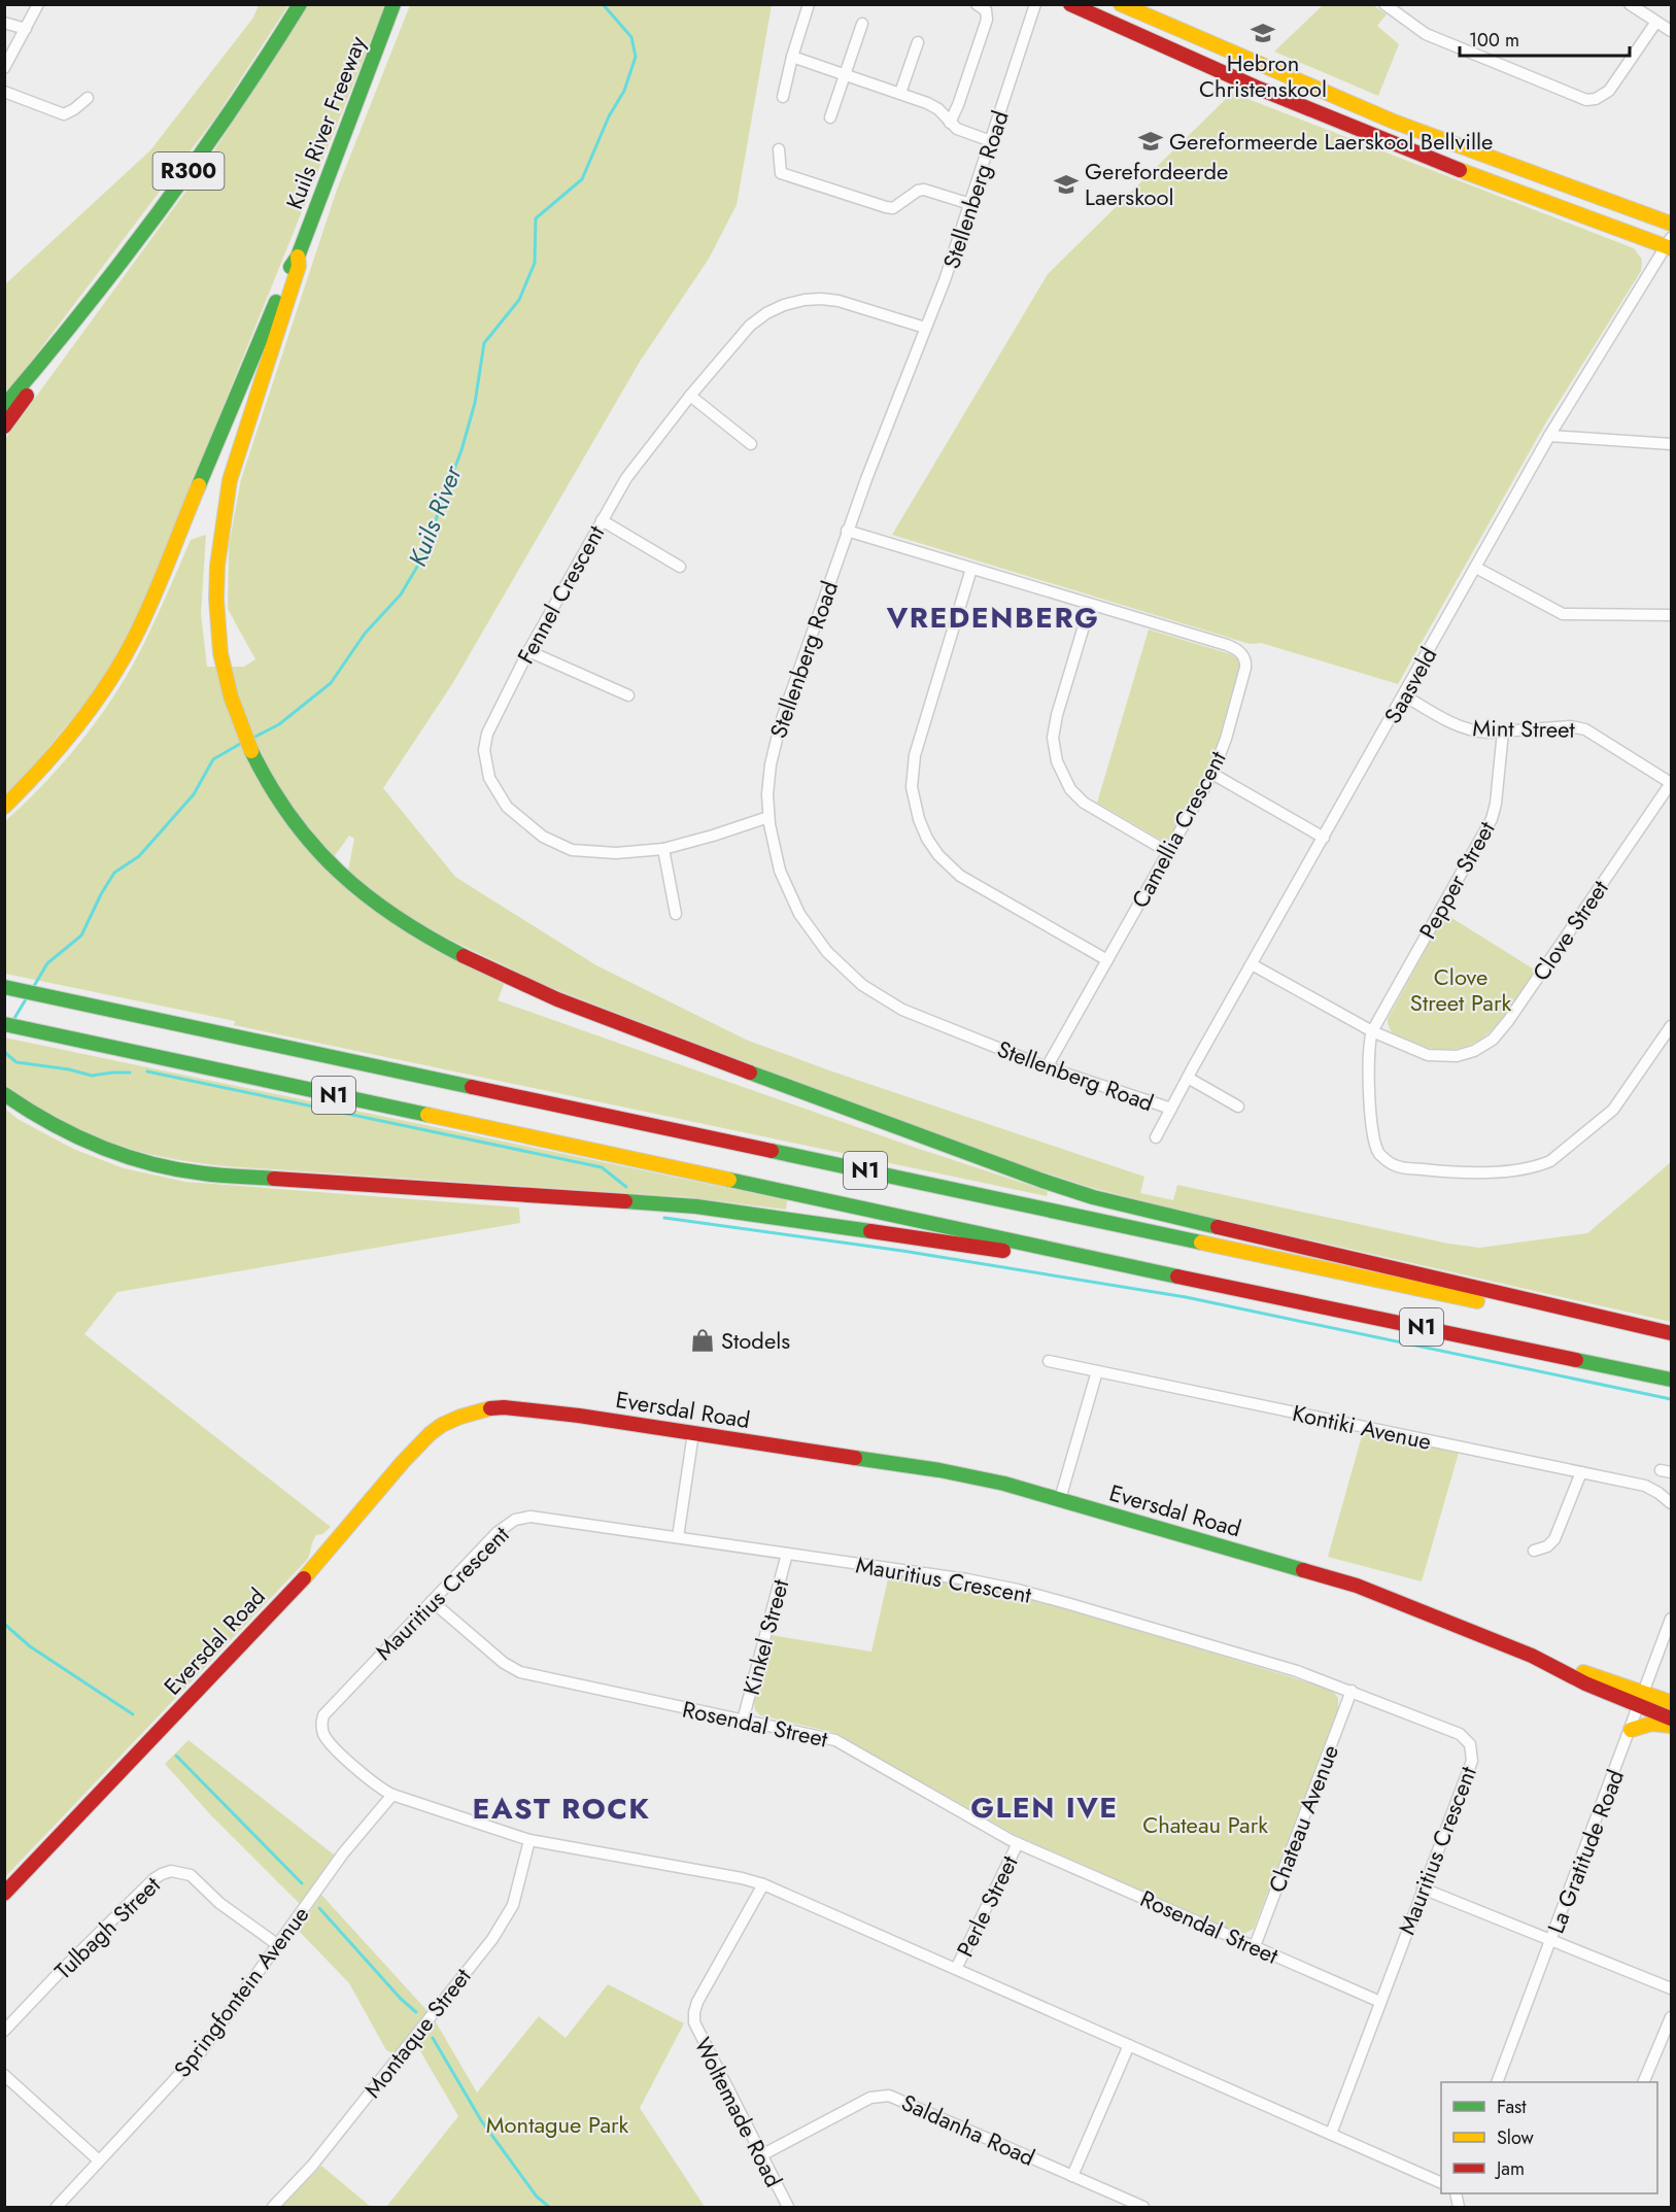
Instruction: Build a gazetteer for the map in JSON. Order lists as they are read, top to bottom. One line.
{"streets":{"main road":["Kuils River Freeway","R300","N1","Eversdal Road"],"street":["Stellenberg Road","Fennel Crescent","Saasveld","Mint Street","Camellia Crescent","Pepper Street","Clove Street","Kontiki Avenue","Mauritius Crescent","Kinkel Street","Rosendal Street","Chateau Avenue","La Gratitude Road","Perle Street","Tulbagh Street","Springfontein Avenue","Montaque Street","Woltemade Road","Saldanha Road"]},"crossings":[["Stellenberg Road","Fennel Crescent"],["Stellenberg Road","Saasveld"],["Stellenberg Road","Camellia Crescent"],["Saasveld","Mint Street"],["Saasveld","Clove Street"],["Mint Street","Pepper Street"],["Mint Street","Clove Street"],["Pepper Street","Clove Street"],["Eversdal Road","La Gratitude Road"],["Mauritius Crescent","Kinkel Street"],["Mauritius Crescent","Rosendal Street"],["Mauritius Crescent","Chateau Avenue"],["Mauritius Crescent","Perle Street"],["Mauritius Crescent","Springfontein Avenue"],["Mauritius Crescent","Montaque Street"],["Mauritius Crescent","Woltemade Road"],["Kinkel Street","Rosendal Street"],["Rosendal Street","Chateau Avenue"],["Rosendal Street","Perle Street"],["Tulbagh Street","Springfontein Avenue"],["Woltemade Road","Saldanha Road"]],"districts":["VREDENBERG","GLEN IVE","EAST ROCK"],"water":["Kuils River"],"parks":["Clove Street Park","Chateau Park","Montague Park"],"places":{"school or university":["Hebron Christenskool","Gereformeerde Laerskool Bellville","Gerefordeerde Laerskool"],"shop":["Stodels"]},"legend":["Fast","Slow","Jam"],"scale_bar":"100 m"}
